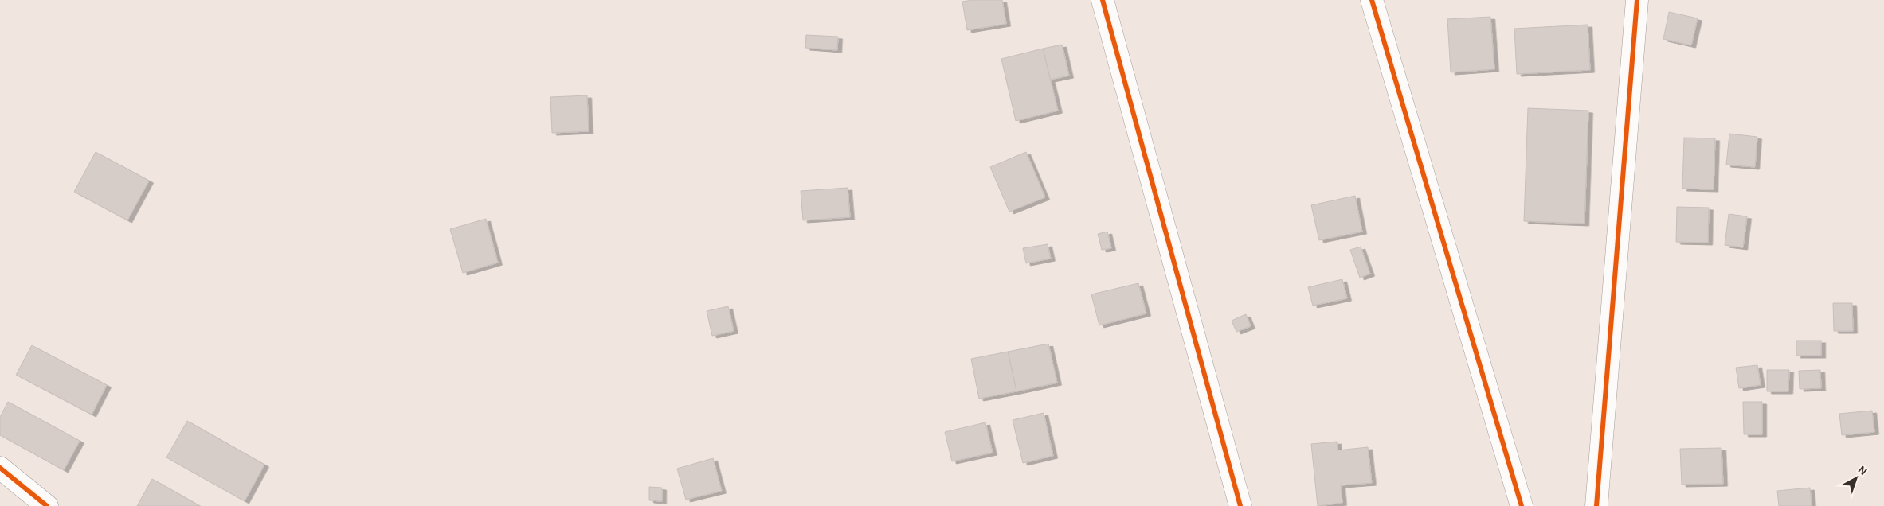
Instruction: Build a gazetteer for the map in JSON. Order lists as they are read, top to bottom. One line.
{"north":"top right"}
